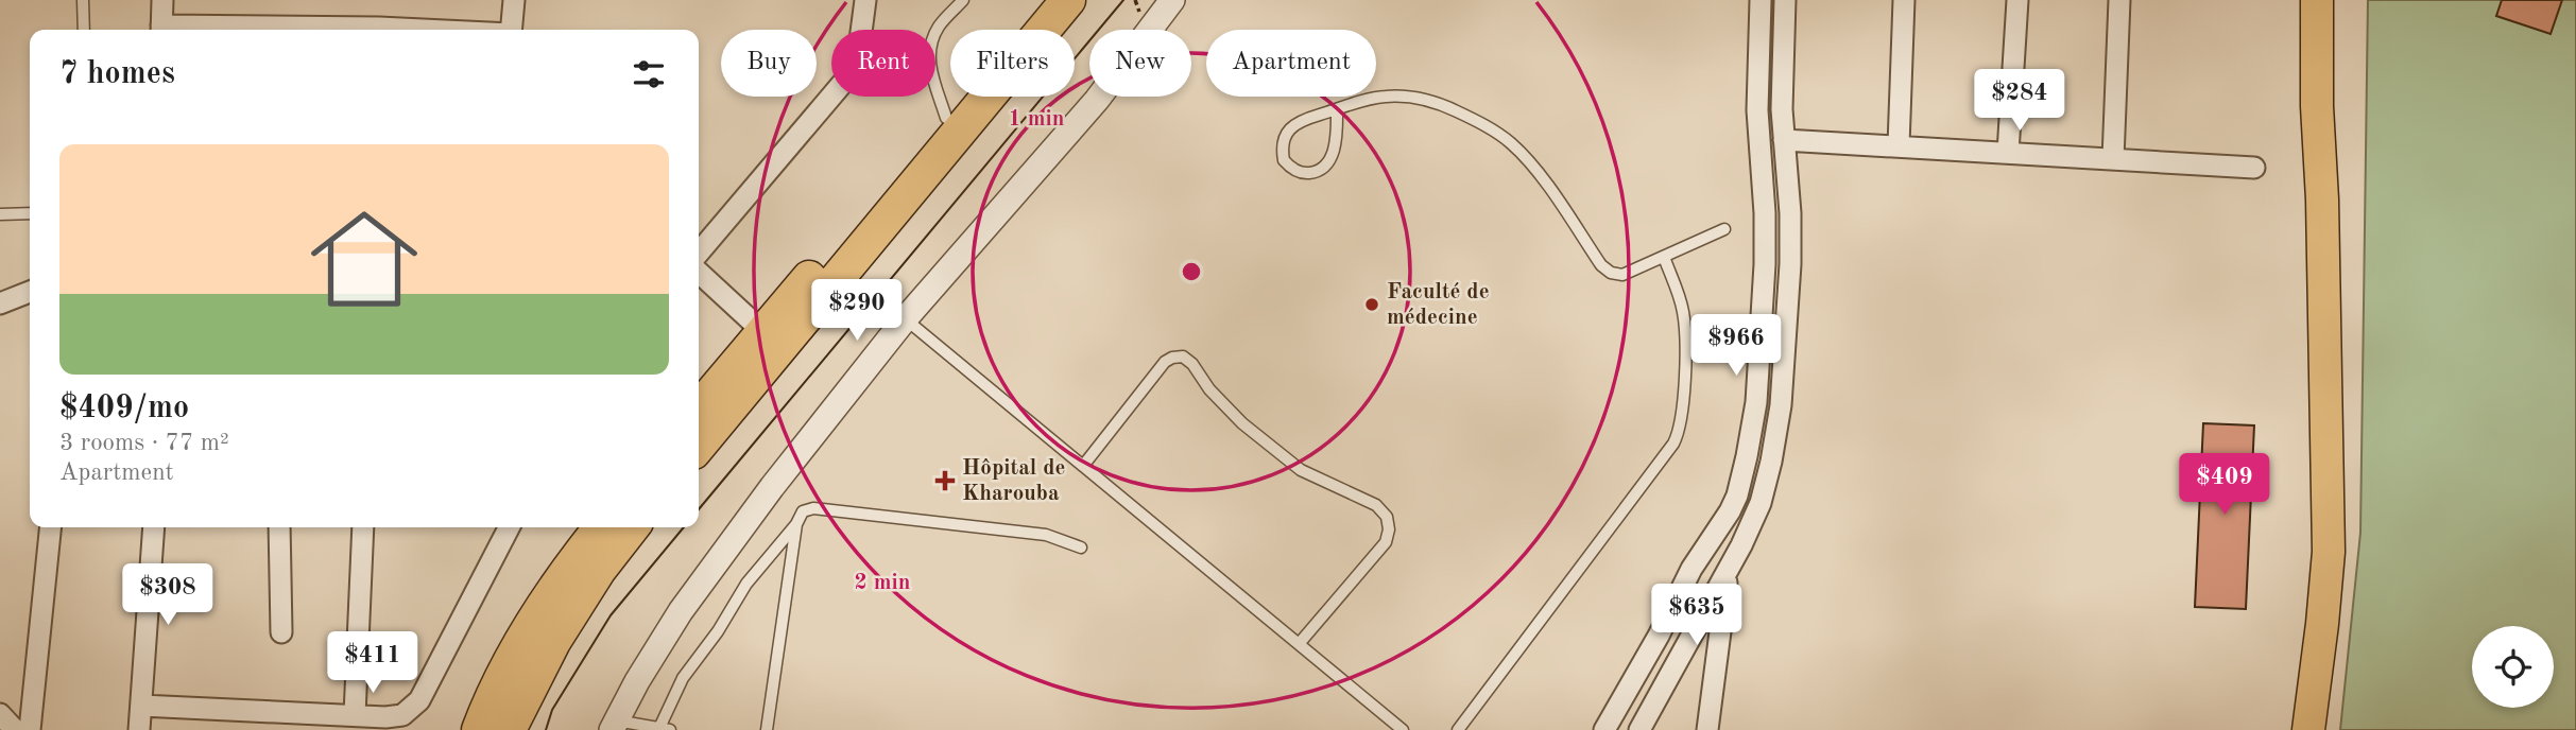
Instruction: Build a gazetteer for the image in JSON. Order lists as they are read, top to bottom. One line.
{"places":{"other":["Faculté de médecine"],"health":["Hôpital de Kharouba"]},"page":{"chip":["Buy","Rent","Filters","New","Apartment"],"heading":"7 homes","price":["$284","$290","$966","$409","$308","$635","$411"],"list":[{"name":"$409/mo","note":"3 rooms · 77 m² · Apartment"}]},"rings":["1 min","2 min"]}
